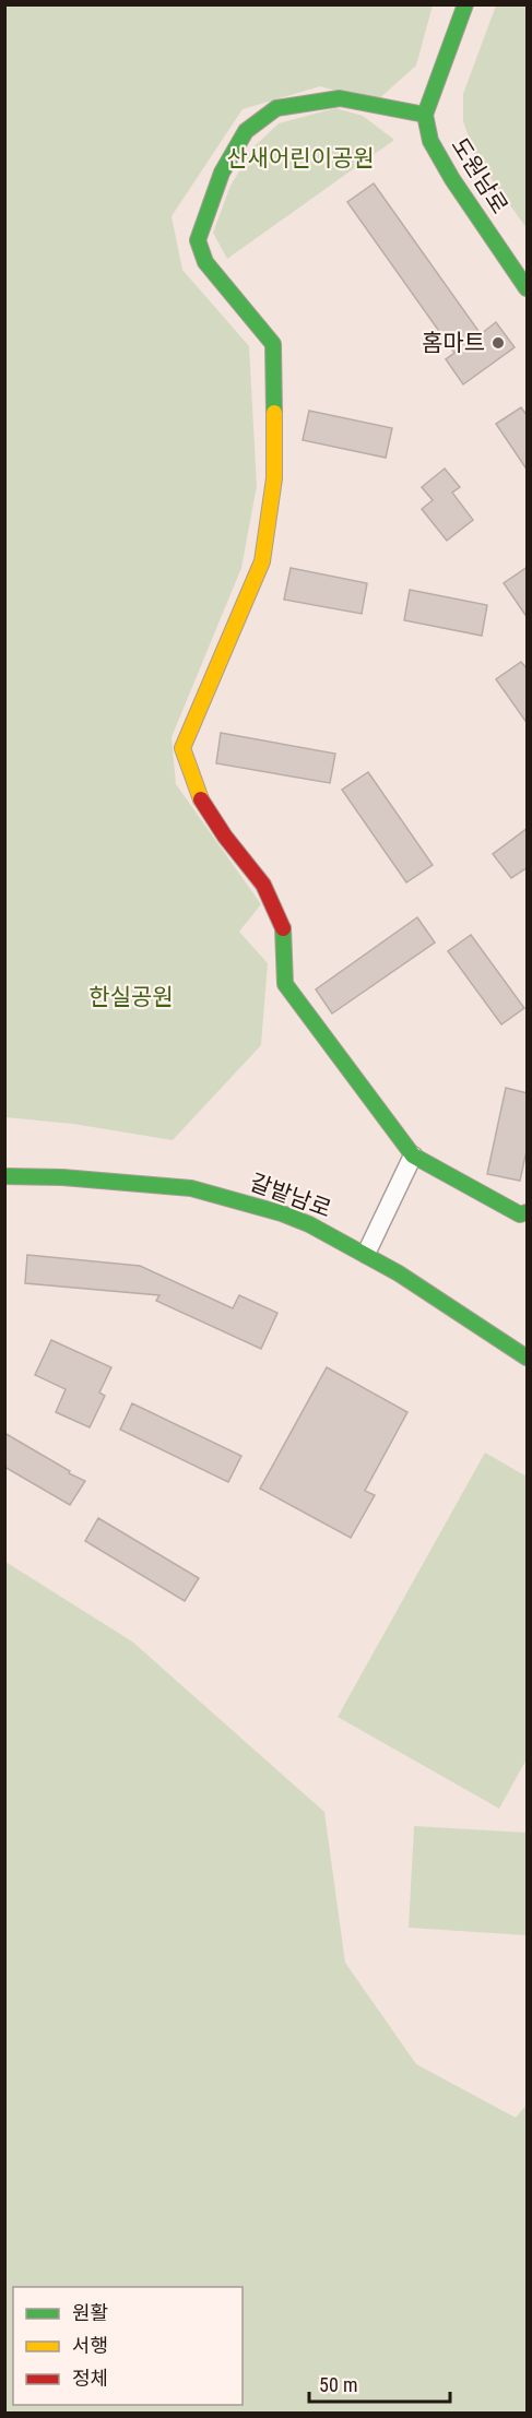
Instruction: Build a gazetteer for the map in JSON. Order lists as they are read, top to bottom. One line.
{"streets":{"street":["도원남로","갈밭남로"]},"parks":["산새어린이공원","한실공원"],"places":["홈마트"],"legend":["원활","서행","정체"],"scale_bar":"50 m"}
